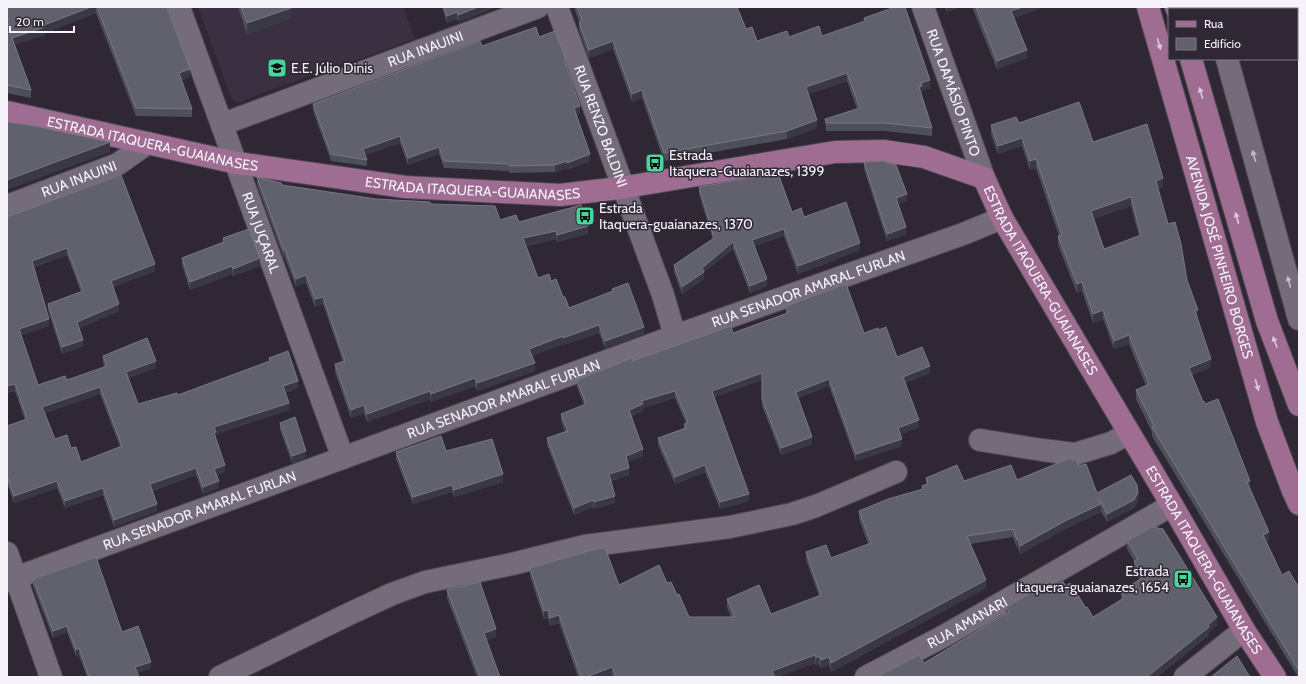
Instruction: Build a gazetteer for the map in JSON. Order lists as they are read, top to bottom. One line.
{"streets":{"main road":["ESTRADA ITAQUERA-GUAIANASES","AVENIDA JOSÉ PINHEIRO BORGES"],"street":["RUA INAUINI","RUA DAMÁSIO PINTO","RUA RENZO BALDINI","RUA JUÇARAL","RUA SENADOR AMARAL FURLAN","RUA AMANARI"]},"crossings":[["RUA INAUINI","ESTRADA ITAQUERA-GUAIANASES"],["RUA INAUINI","RUA JUÇARAL"],["RUA DAMÁSIO PINTO","ESTRADA ITAQUERA-GUAIANASES"],["RUA RENZO BALDINI","ESTRADA ITAQUERA-GUAIANASES"],["RUA RENZO BALDINI","RUA SENADOR AMARAL FURLAN"],["ESTRADA ITAQUERA-GUAIANASES","RUA JUÇARAL"],["ESTRADA ITAQUERA-GUAIANASES","RUA SENADOR AMARAL FURLAN"],["ESTRADA ITAQUERA-GUAIANASES","RUA AMANARI"],["RUA JUÇARAL","RUA SENADOR AMARAL FURLAN"]],"places":{"school or university":["E.E. Júlio Dinis"],"bus stop":["Estrada Itaquera-Guaianazes, 1399","Estrada Itaquera-guaianazes, 1370","Estrada Itaquera-guaianazes, 1654"]},"legend":["Rua","Edifício"],"scale_bar":"20 m"}
